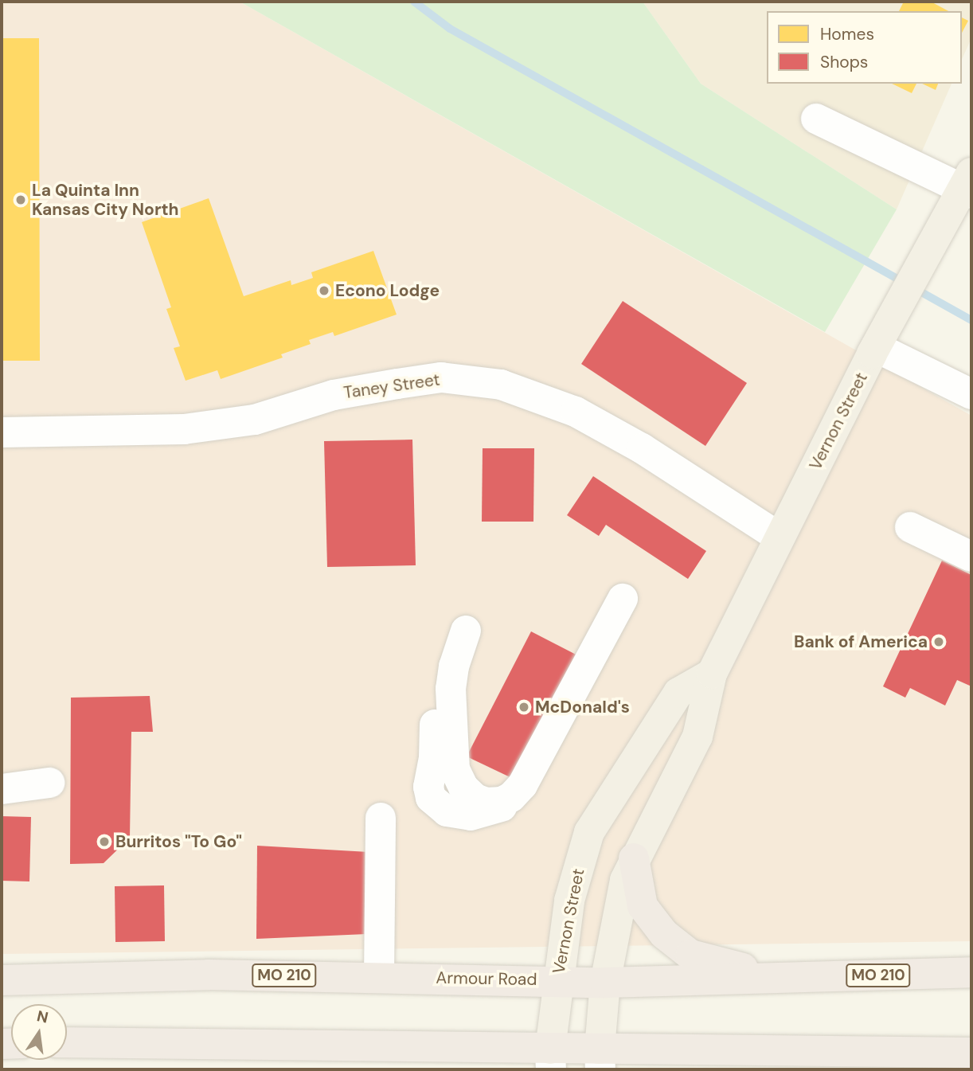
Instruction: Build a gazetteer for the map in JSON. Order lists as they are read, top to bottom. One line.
{"streets":{"highway":["MO 210","Armour Road"],"main road":["Vernon Street"],"street":["Taney Street"]},"crossings":[["Taney Street","Vernon Street"],["Vernon Street","Armour Road"]],"places":["La Quinta Inn Kansas City North","Econo Lodge","Bank of America","McDonald's","Burritos \"To Go\""],"legend":["Homes","Shops"],"north":"top"}
